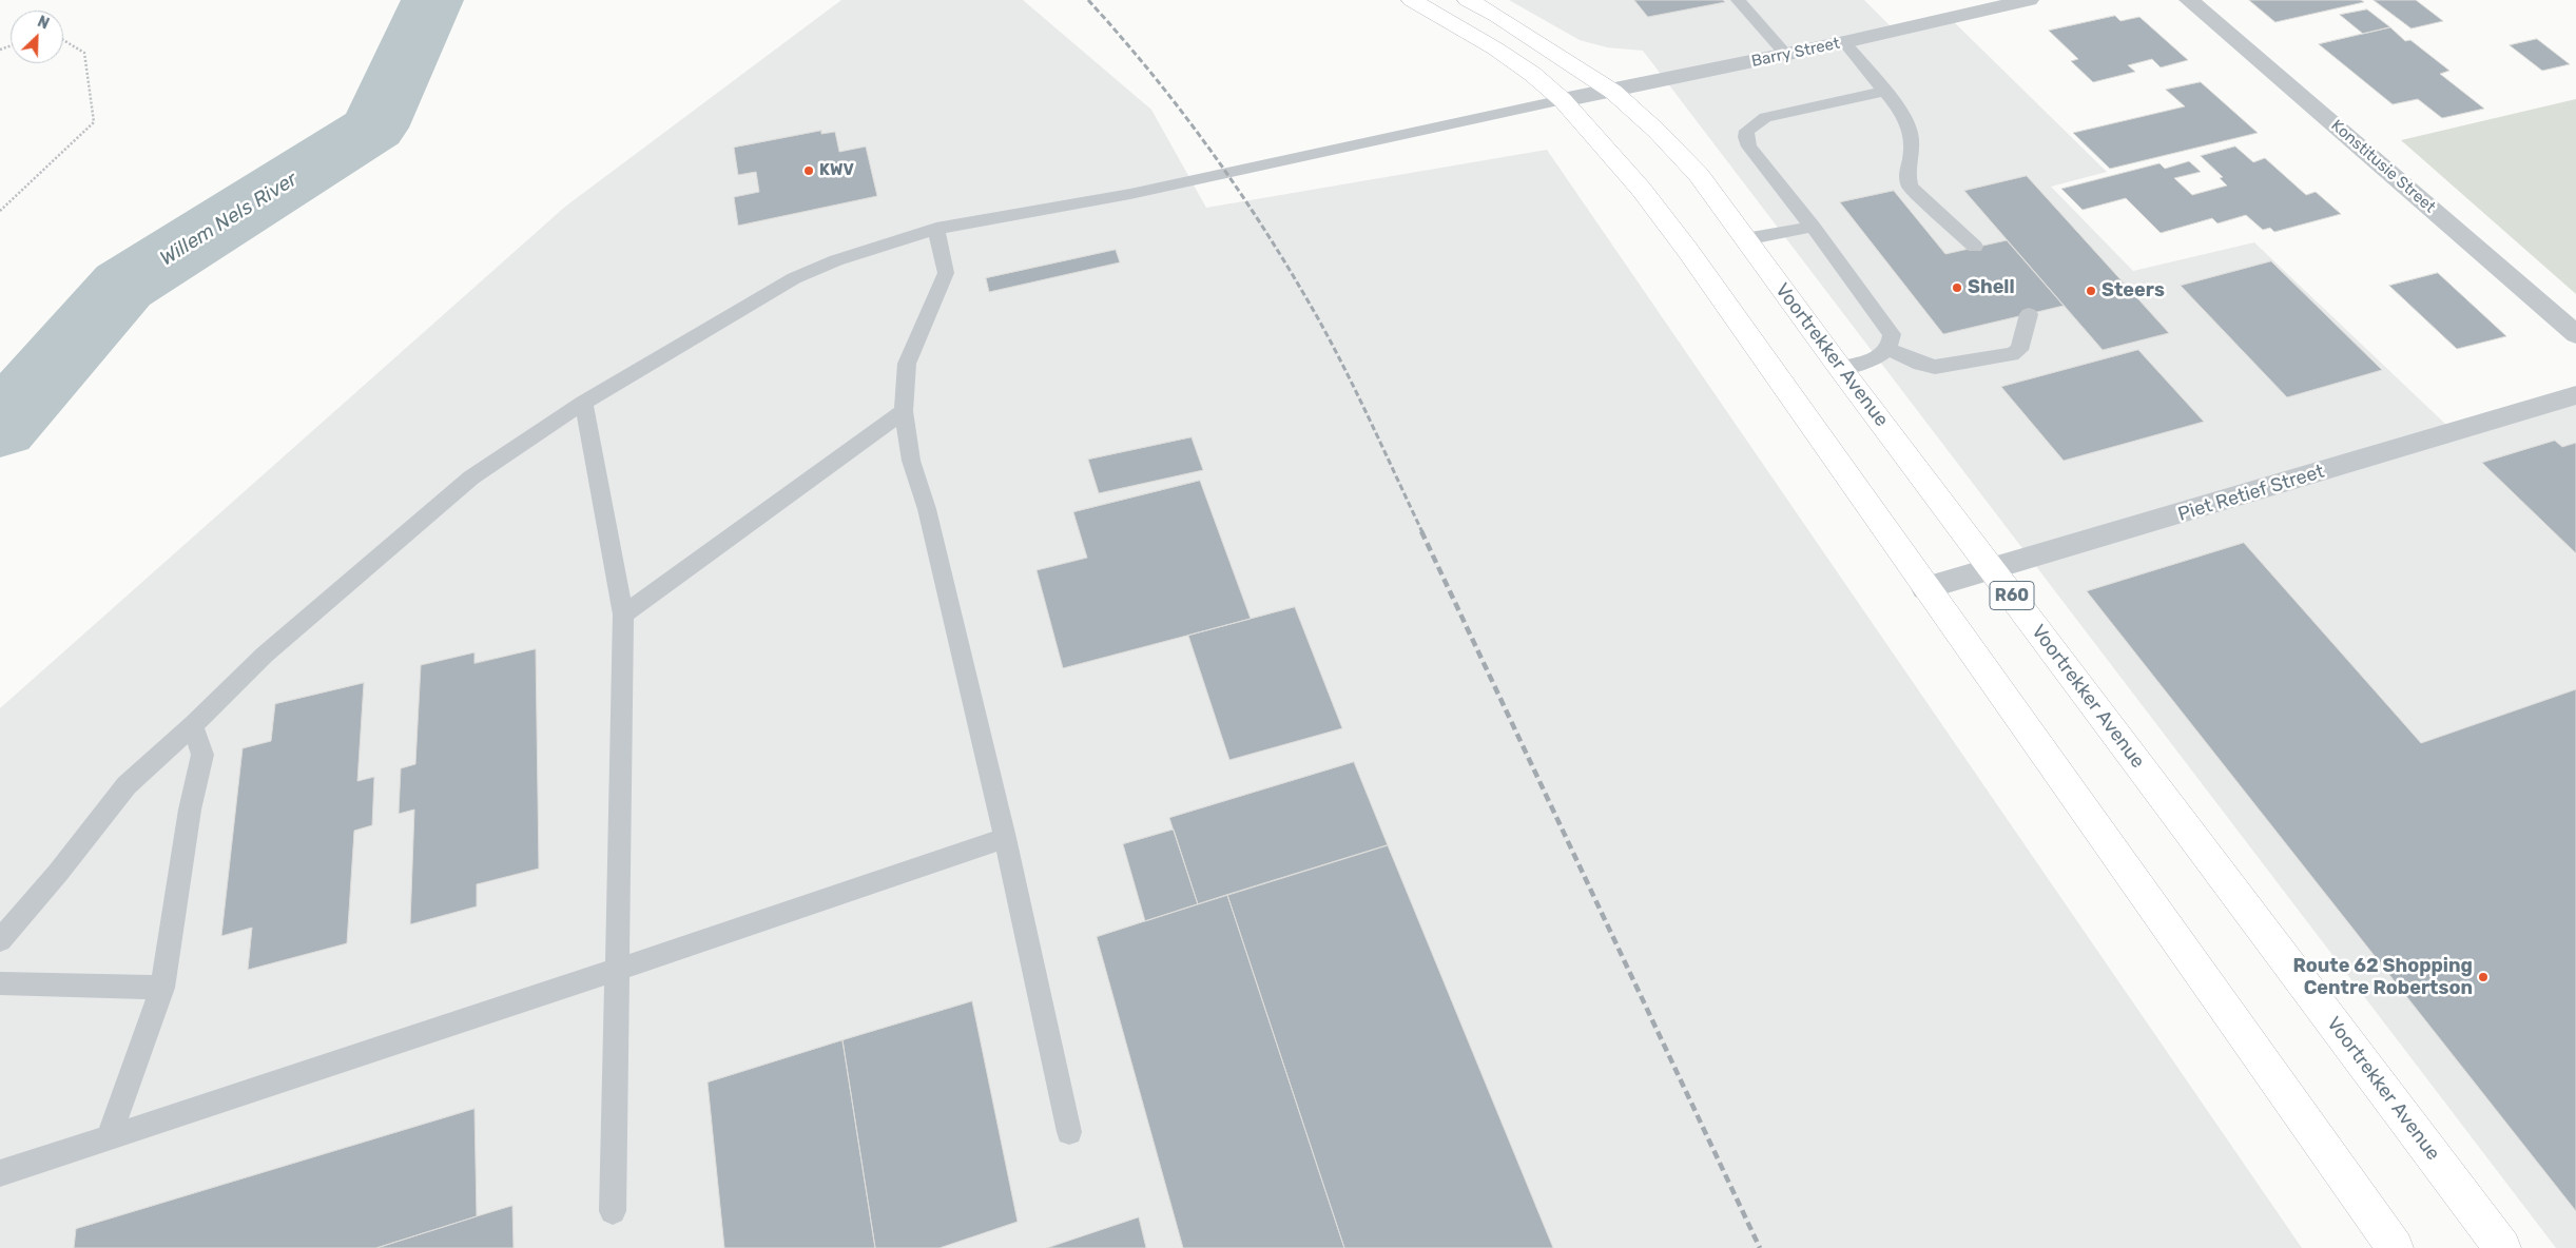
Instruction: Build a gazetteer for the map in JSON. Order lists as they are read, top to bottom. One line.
{"streets":{"main road":["Voortrekker Avenue","R60"],"street":["Barry Street","Konstitusie Street","Piet Retief Street"]},"crossings":[["Barry Street","Voortrekker Avenue"],["Voortrekker Avenue","Piet Retief Street"]],"water":["Willem Nels River"],"places":["KWV","Shell","Steers","Route 62 Shopping Centre Robertson"],"north":"top right"}
